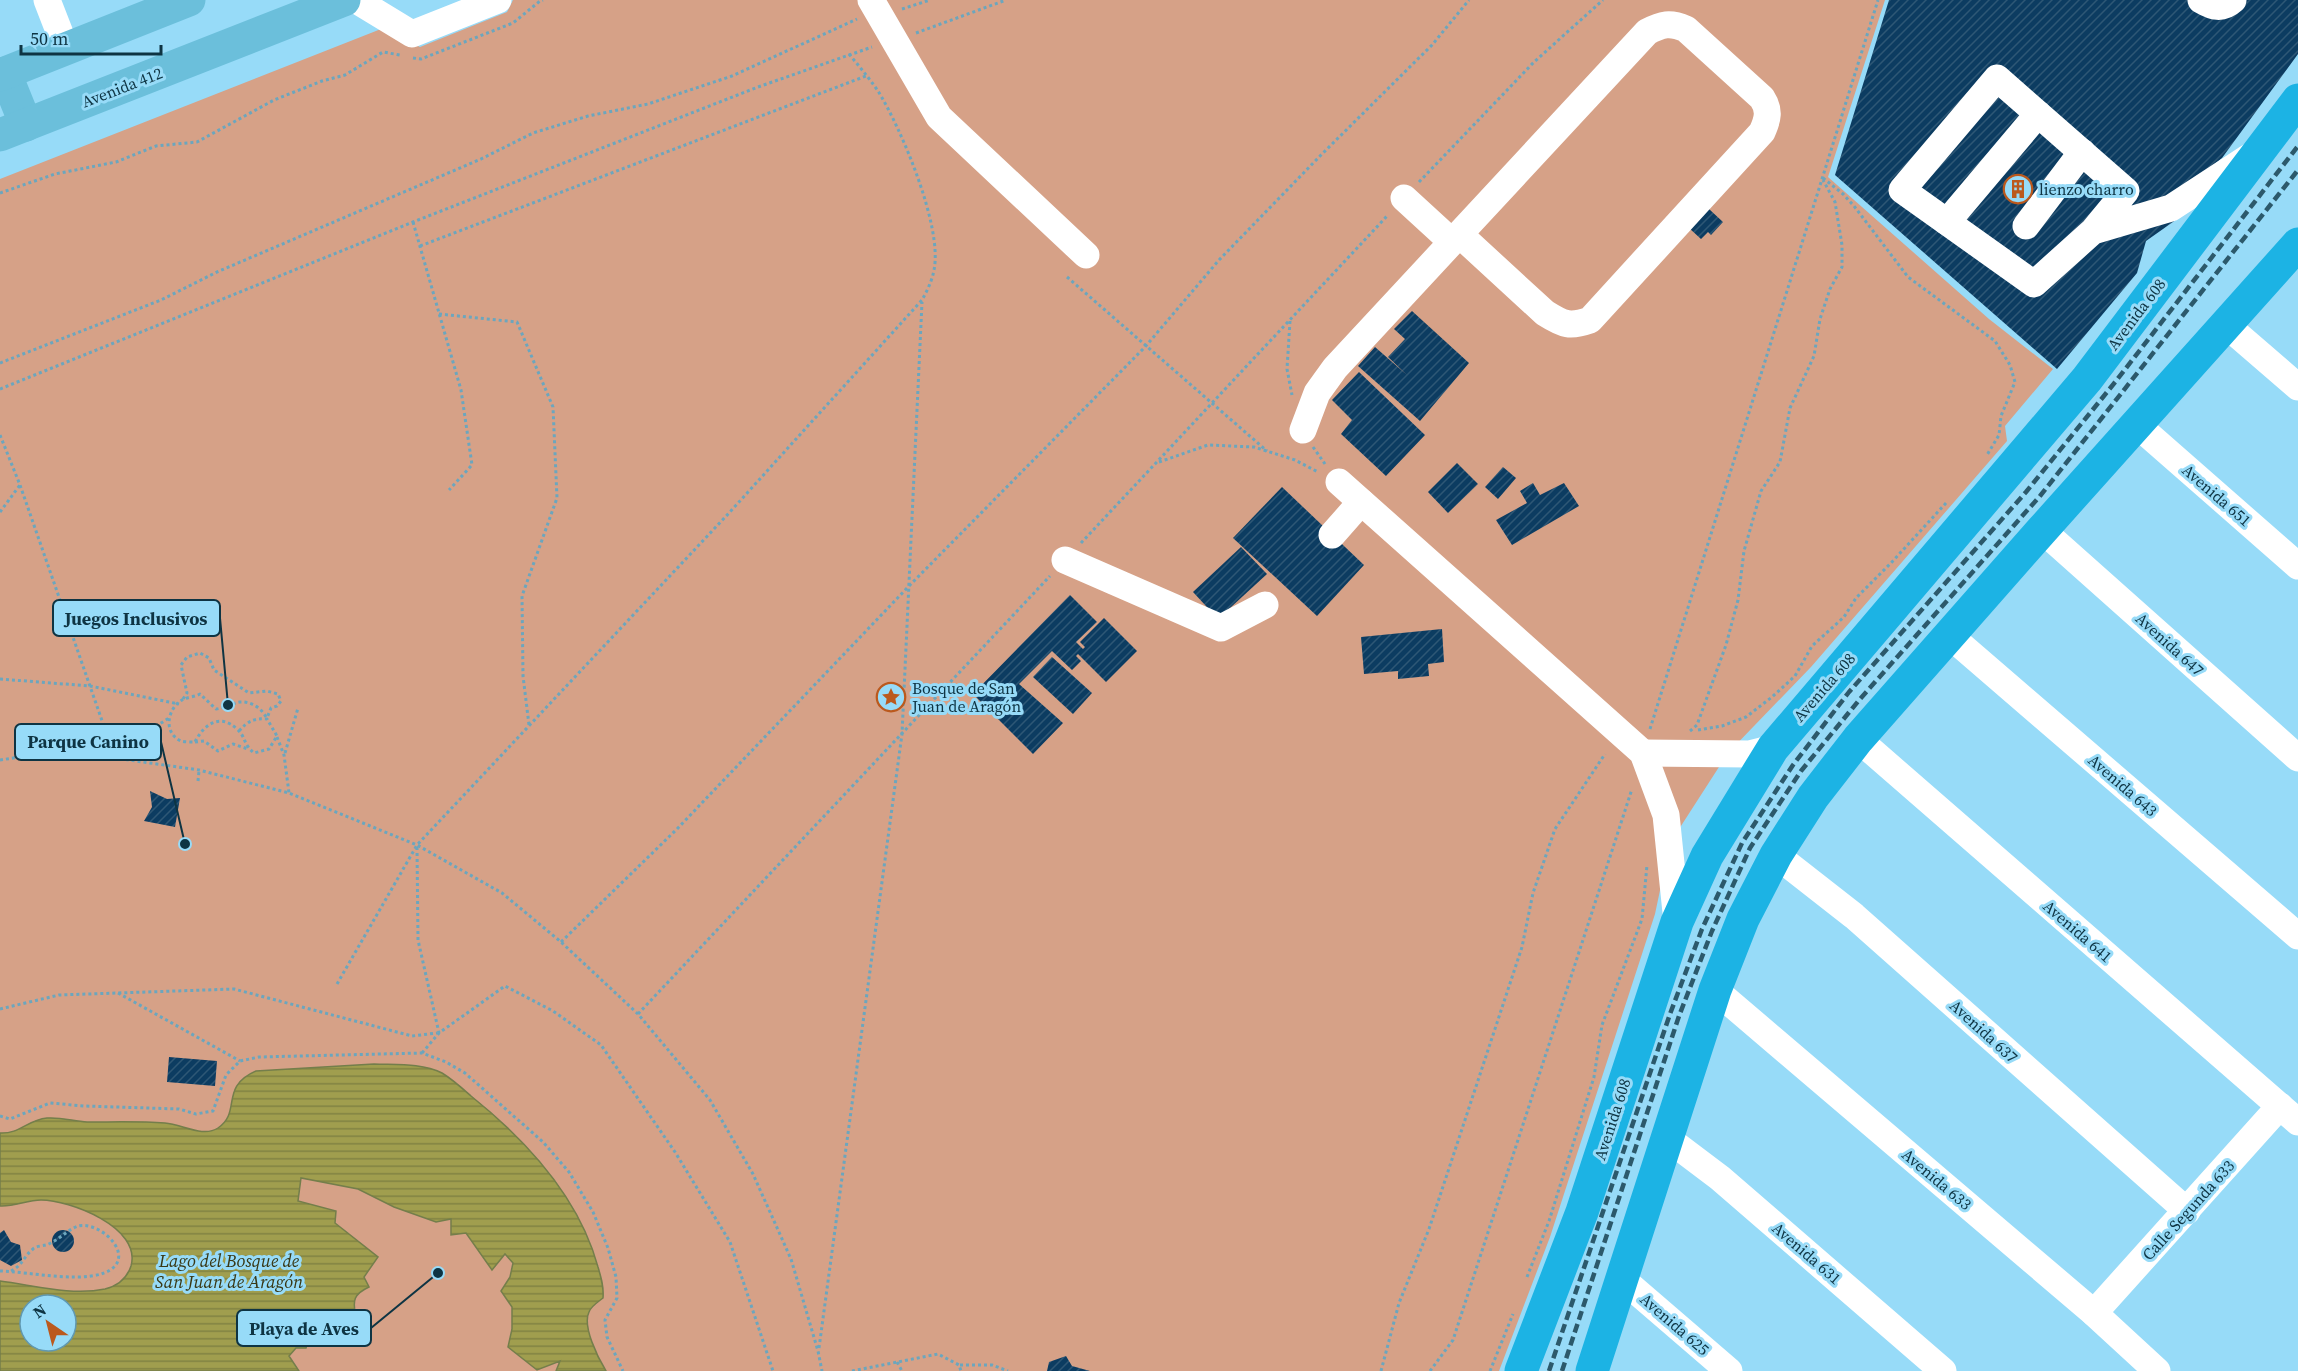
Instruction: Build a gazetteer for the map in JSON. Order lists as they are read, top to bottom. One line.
{"streets":{"highway":["Avenida 608"],"main road":["Avenida 412"],"street":["Avenida 651","Avenida 647","Avenida 643","Avenida 641","Avenida 637","Avenida 633","Calle Segunda 633","Avenida 631","Avenida 625"]},"crossings":[["Avenida 641","Calle Segunda 633"],["Avenida 637","Calle Segunda 633"],["Avenida 633","Calle Segunda 633"]],"water":["Lago del Bosque de San Juan de Aragón"],"places":{"building":["lienzo charro"],"place":["Bosque de San Juan de Aragón"],"other":["Juegos Inclusivos","Parque Canino","Playa de Aves"]},"scale_bar":"50 m","north":"top left"}
